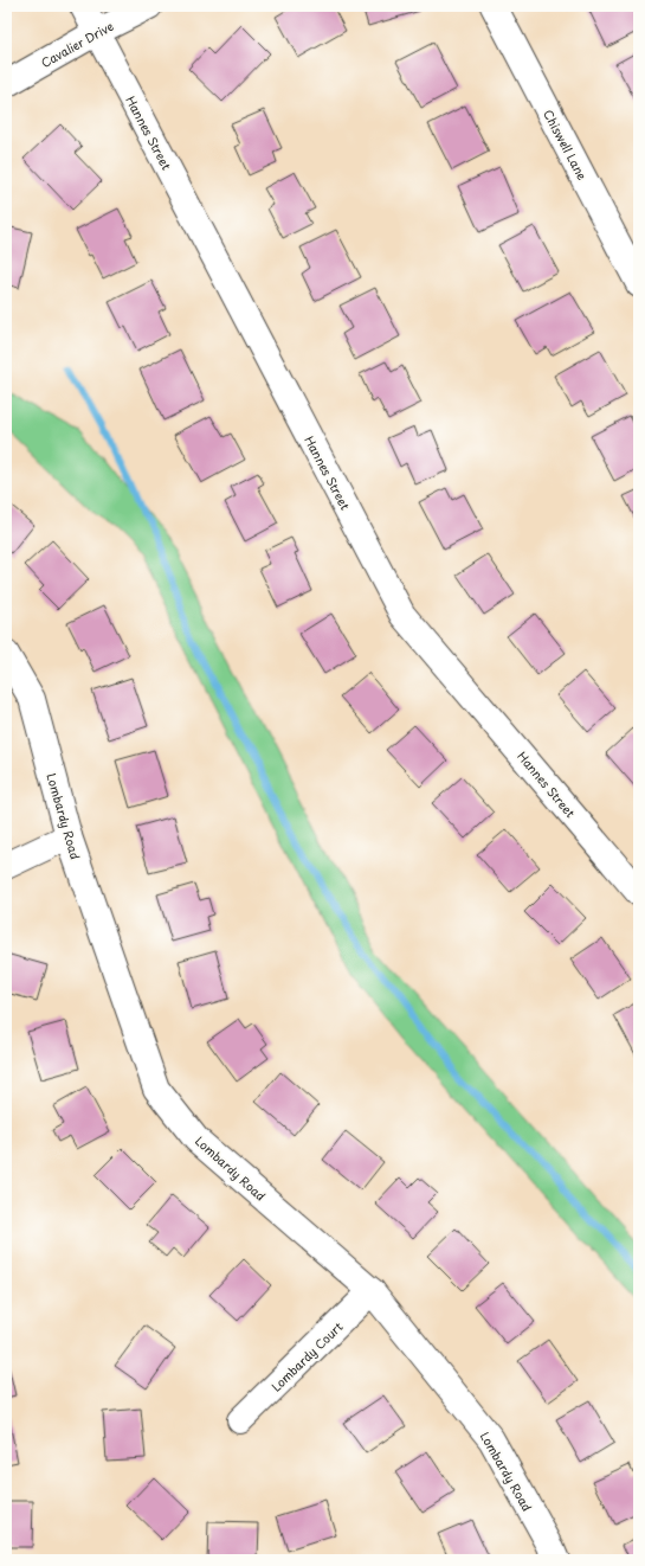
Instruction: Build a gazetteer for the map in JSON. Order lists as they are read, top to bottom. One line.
{"streets":{"street":["Cavalier Drive","Hannes Street","Chiswell Lane","Lombardy Road","Lombardy Court"]},"crossings":[["Cavalier Drive","Hannes Street"],["Lombardy Road","Lombardy Court"]]}
